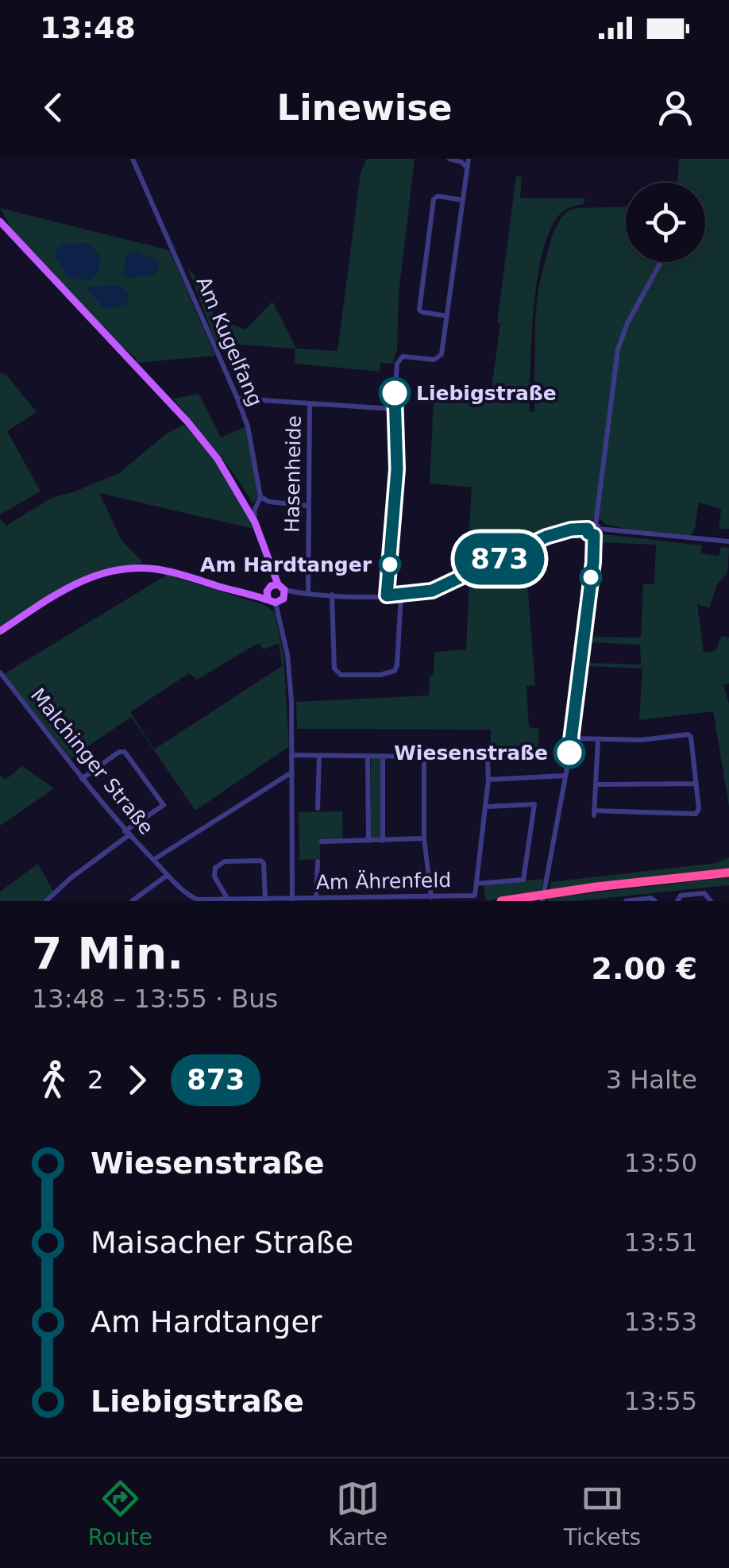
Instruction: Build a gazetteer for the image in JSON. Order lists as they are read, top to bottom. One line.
{"streets":{"street":["Am Kugelfang","Hasenheide","Malchinger Straße","Am Ährenfeld"]},"crossings":[["Malchinger Straße","Am Ährenfeld"]],"places":["Liebigstraße","Am Hardtanger","Wiesenstraße"],"lines":["bus line 873"],"page":{"status":"13:48","header":"Linewise","on_map":"873","heading":["7 Min.","13:48 – 13:55 · Bus","2.00 €"],"legs":["2","873","3 Halte"],"list":[{"name":"Wiesenstraße","value":"13:50"},{"name":"Maisacher Straße","value":"13:51"},{"name":"Am Hardtanger","value":"13:53"},{"name":"Liebigstraße","value":"13:55"}],"tabs":["Route","Karte","Tickets"]}}
